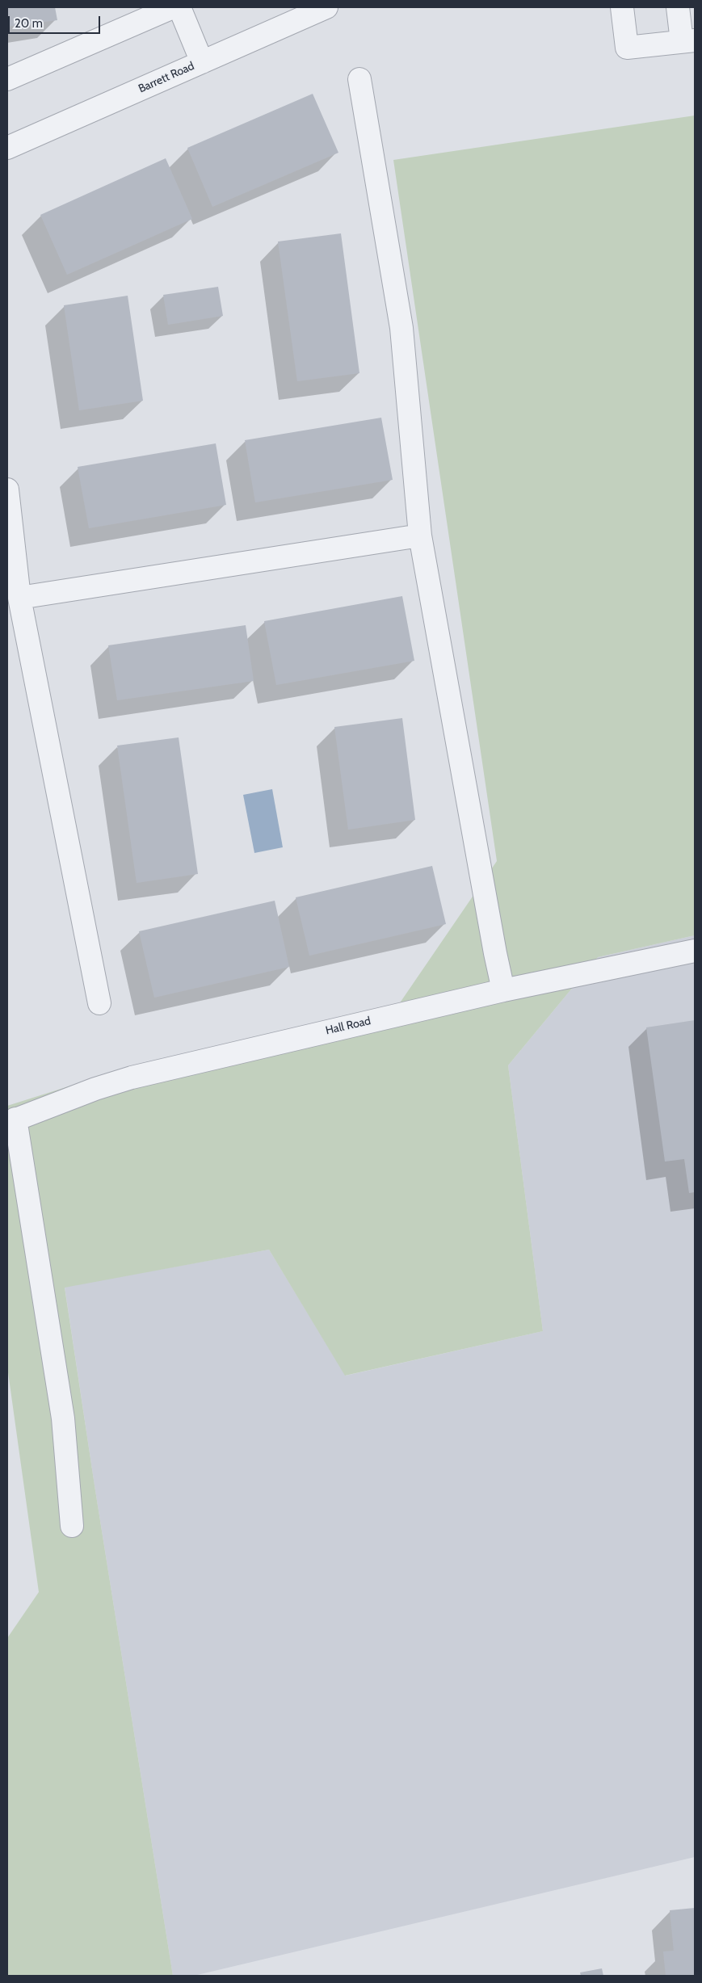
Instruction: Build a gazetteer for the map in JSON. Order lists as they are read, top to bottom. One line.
{"streets":{"street":["Barrett Road","Hall Road"]},"scale_bar":"20 m"}
